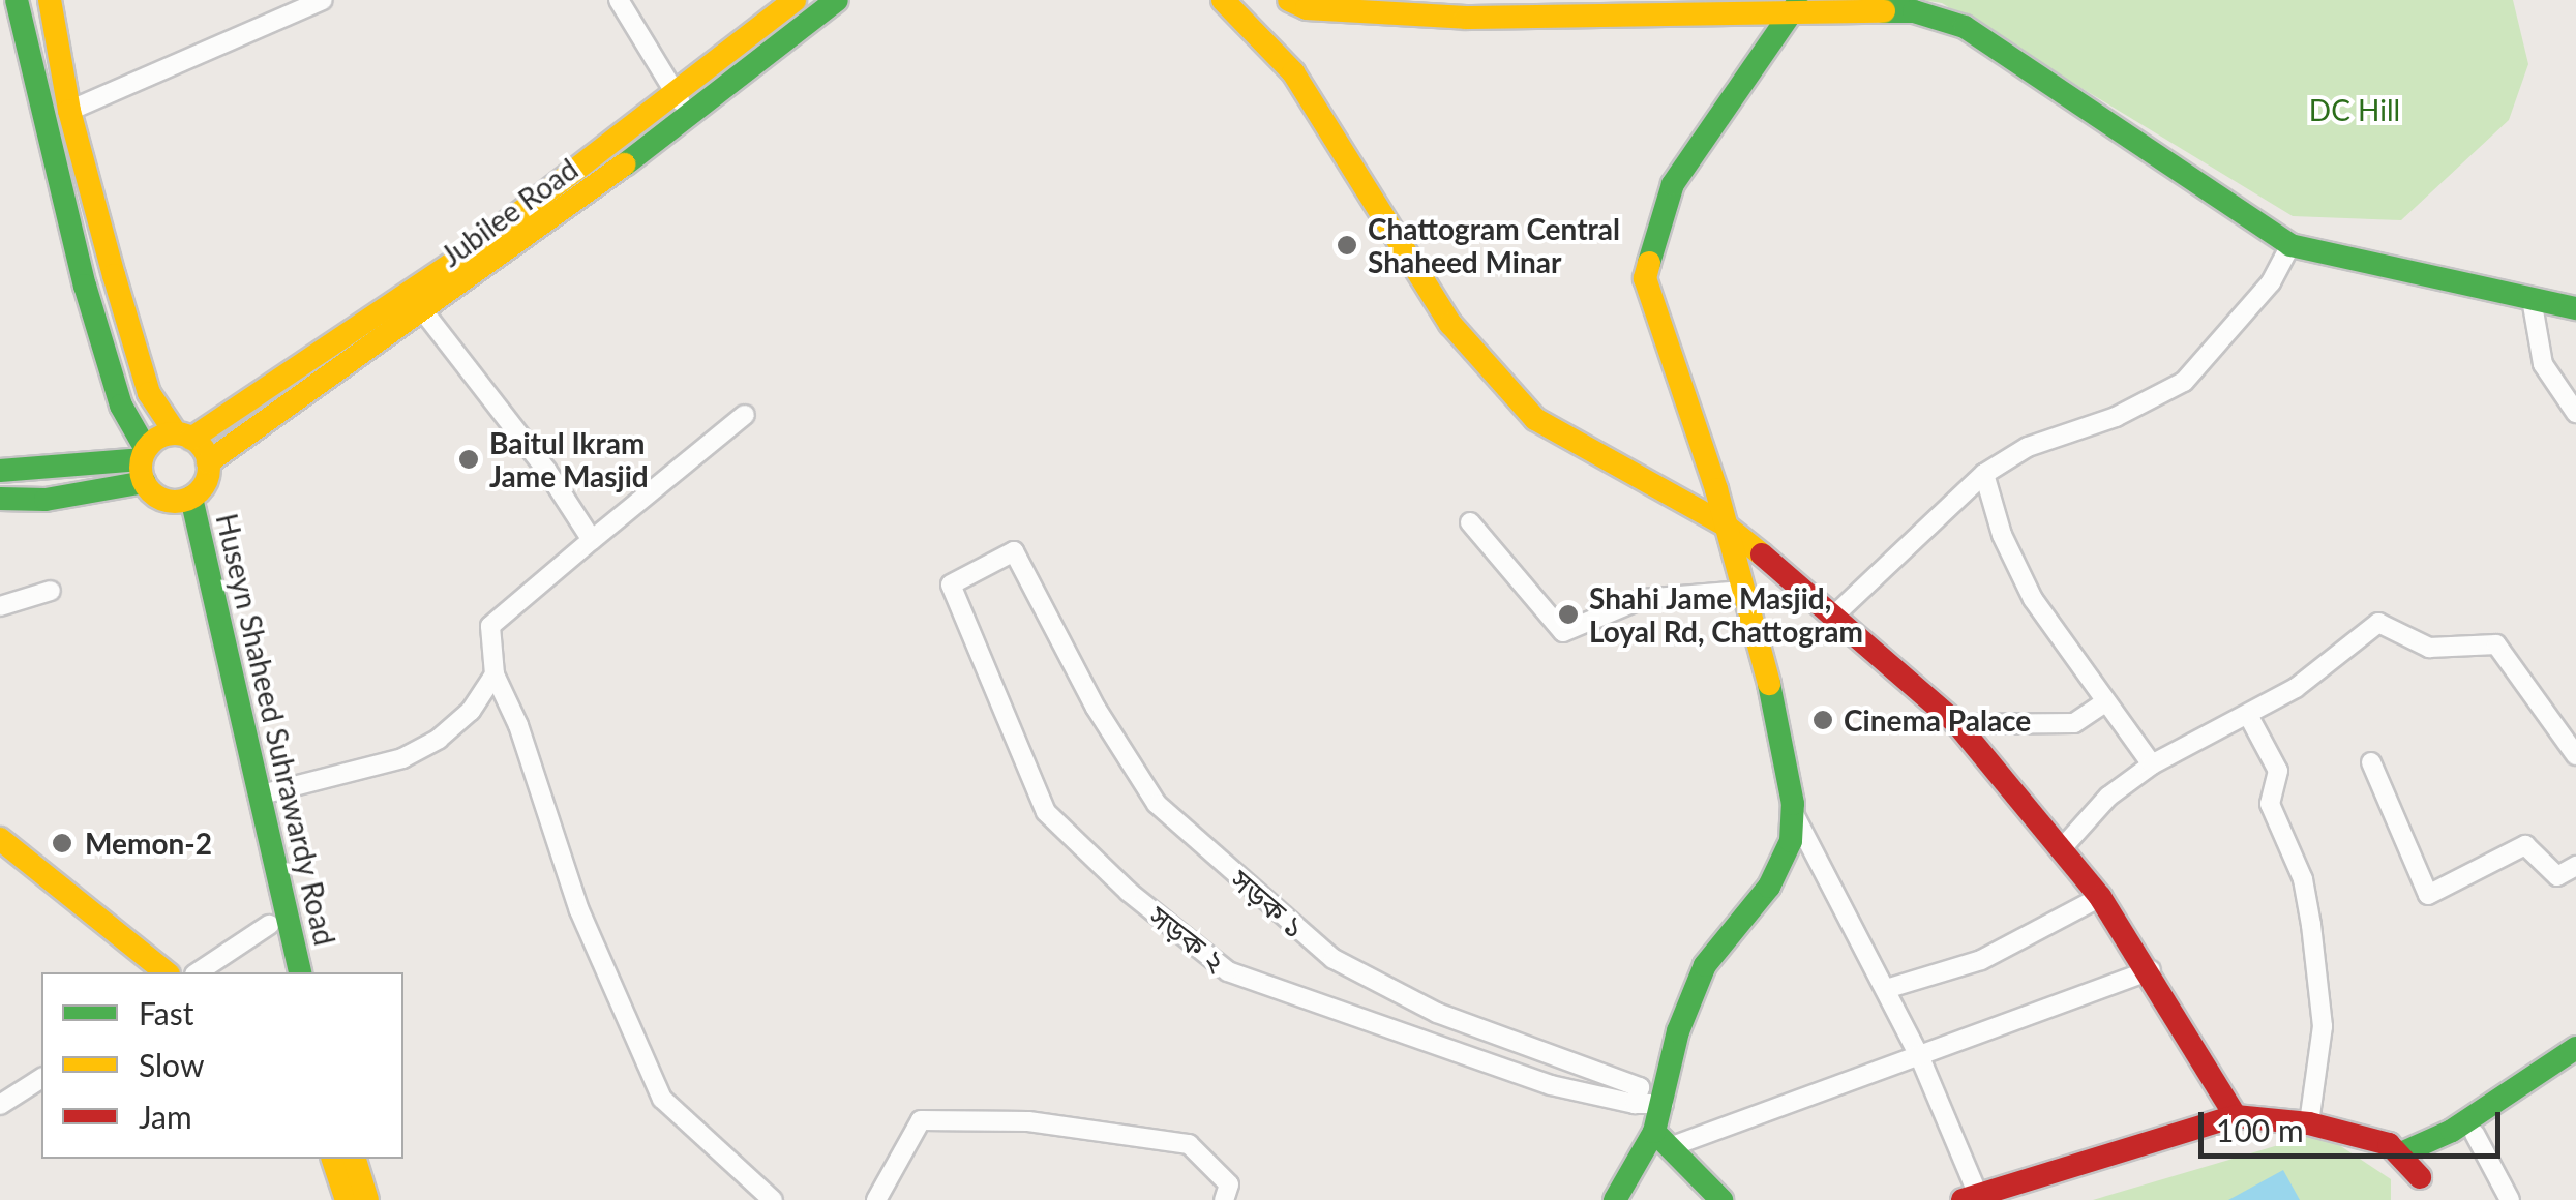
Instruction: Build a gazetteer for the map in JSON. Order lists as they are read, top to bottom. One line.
{"streets":{"main road":["Jubilee Road","Huseyn Shaheed Suhrawardy Road"],"street":["সড়ক ১","সড়ক ২"]},"crossings":[["Jubilee Road","Huseyn Shaheed Suhrawardy Road"],["সড়ক ১","সড়ক ২"]],"parks":["DC Hill"],"places":["Chattogram Central Shaheed Minar","Baitul Ikram Jame Masjid","Shahi Jame Masjid, Loyal Rd, Chattogram","Cinema Palace","Memon-2"],"legend":["Fast","Slow","Jam"],"scale_bar":"100 m"}
